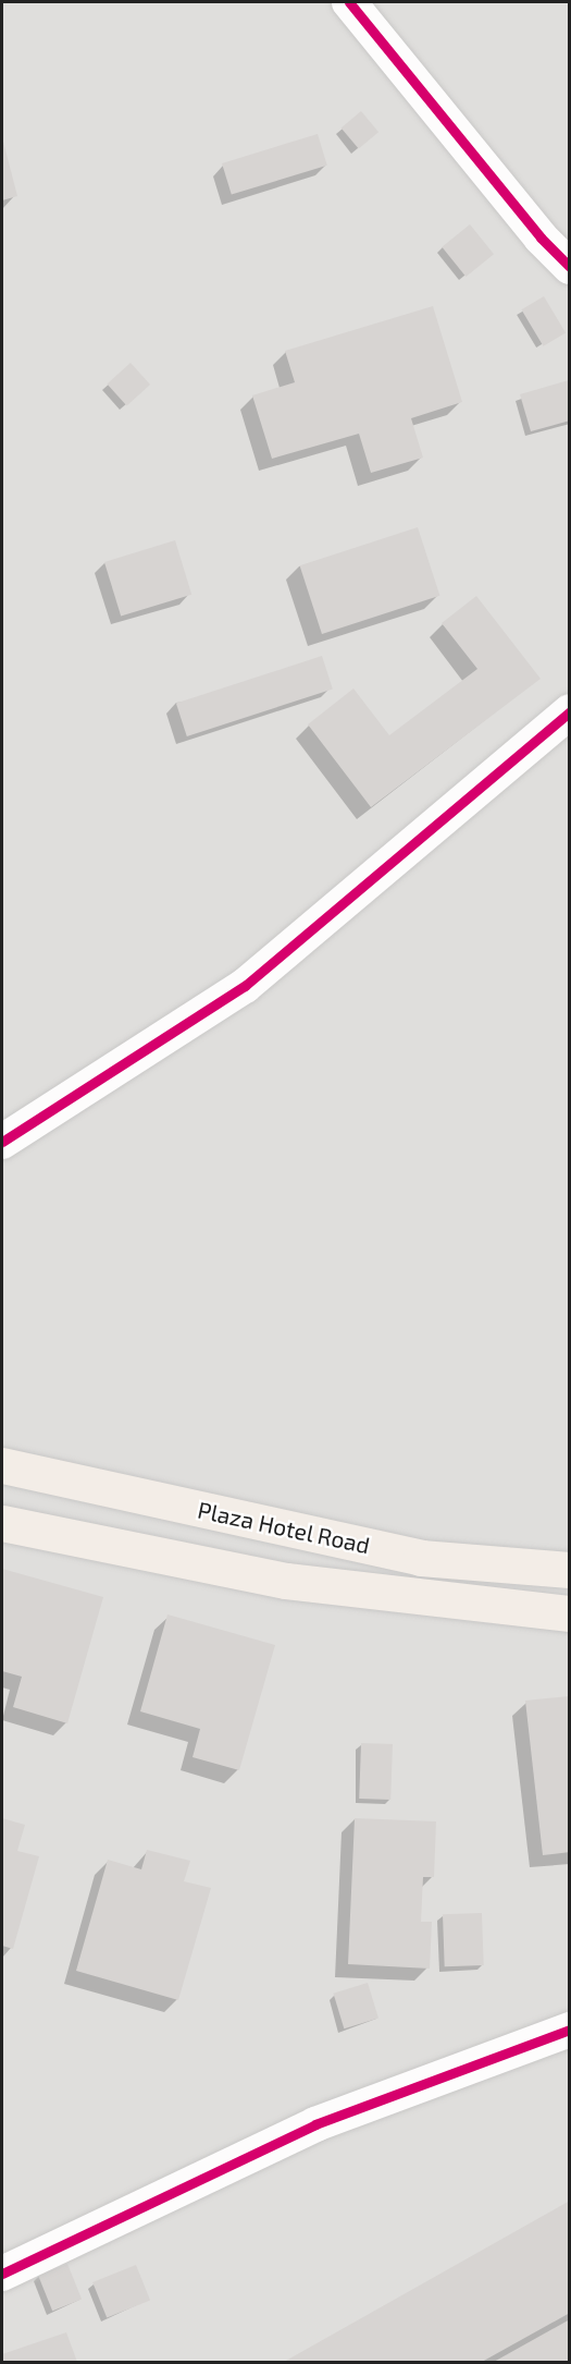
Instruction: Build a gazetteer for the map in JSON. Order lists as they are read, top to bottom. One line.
{"streets":{"main road":["Plaza Hotel Road"]}}
